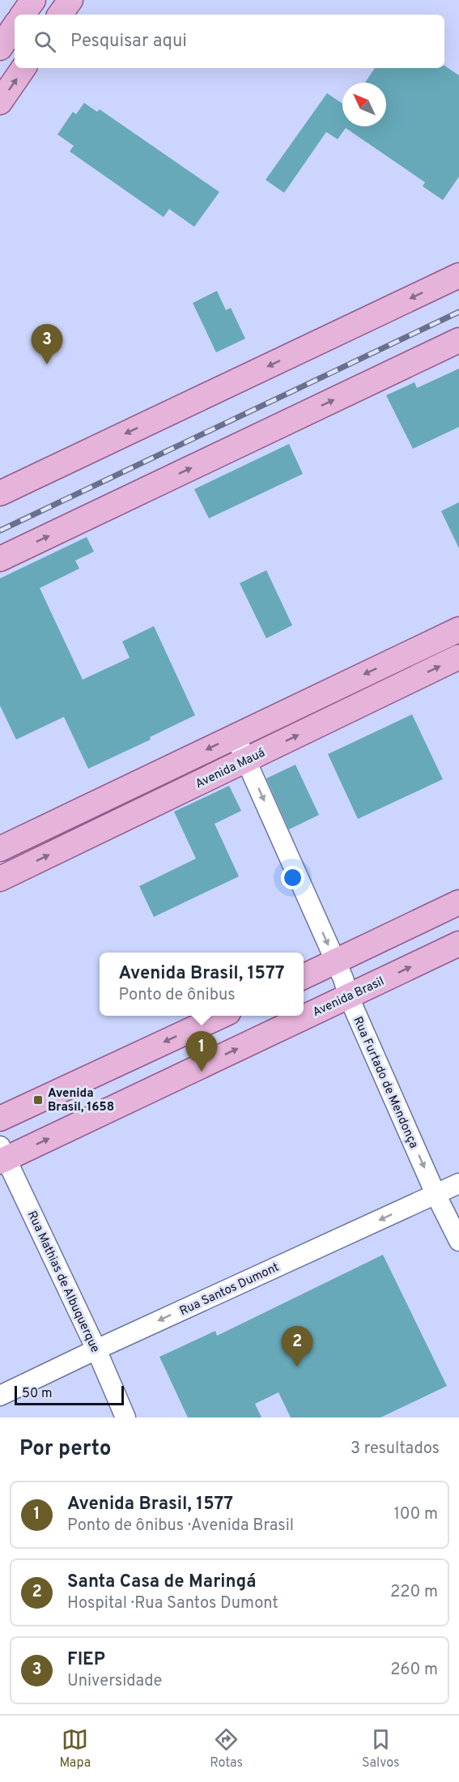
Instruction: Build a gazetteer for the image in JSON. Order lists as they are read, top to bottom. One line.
{"streets":{"main road":["Avenida Mauá","Avenida Brasil"],"street":["Rua Furtado de Mendonça","Rua Mathias de Albuquerque","Rua Santos Dumont"]},"crossings":[["Avenida Mauá","Rua Furtado de Mendonça"],["Avenida Brasil","Rua Furtado de Mendonça"],["Avenida Brasil","Rua Mathias de Albuquerque"],["Rua Furtado de Mendonça","Rua Santos Dumont"],["Rua Mathias de Albuquerque","Rua Santos Dumont"]],"one_way":["Rua Furtado de Mendonça","Rua Santos Dumont"],"places":{"transit":["Avenida Brasil, 1658"]},"scale_bar":"50 m","north":"top left","page":{"search":"Pesquisar aqui","pins":["3","1","2"],"popup":["Avenida Brasil, 1577","Ponto de ônibus"],"scale":"50 m","heading":["Por perto","3 resultados"],"list":[{"mark":"1","name":"Avenida Brasil, 1577","note":"Ponto de ônibus · Avenida Brasil","value":"100 m"},{"mark":"2","name":"Santa Casa de Maringá","note":"Hospital · Rua Santos Dumont","value":"220 m"},{"mark":"3","name":"FIEP","note":"Universidade","value":"260 m"}],"nav":["Mapa","Rotas","Salvos"]}}
